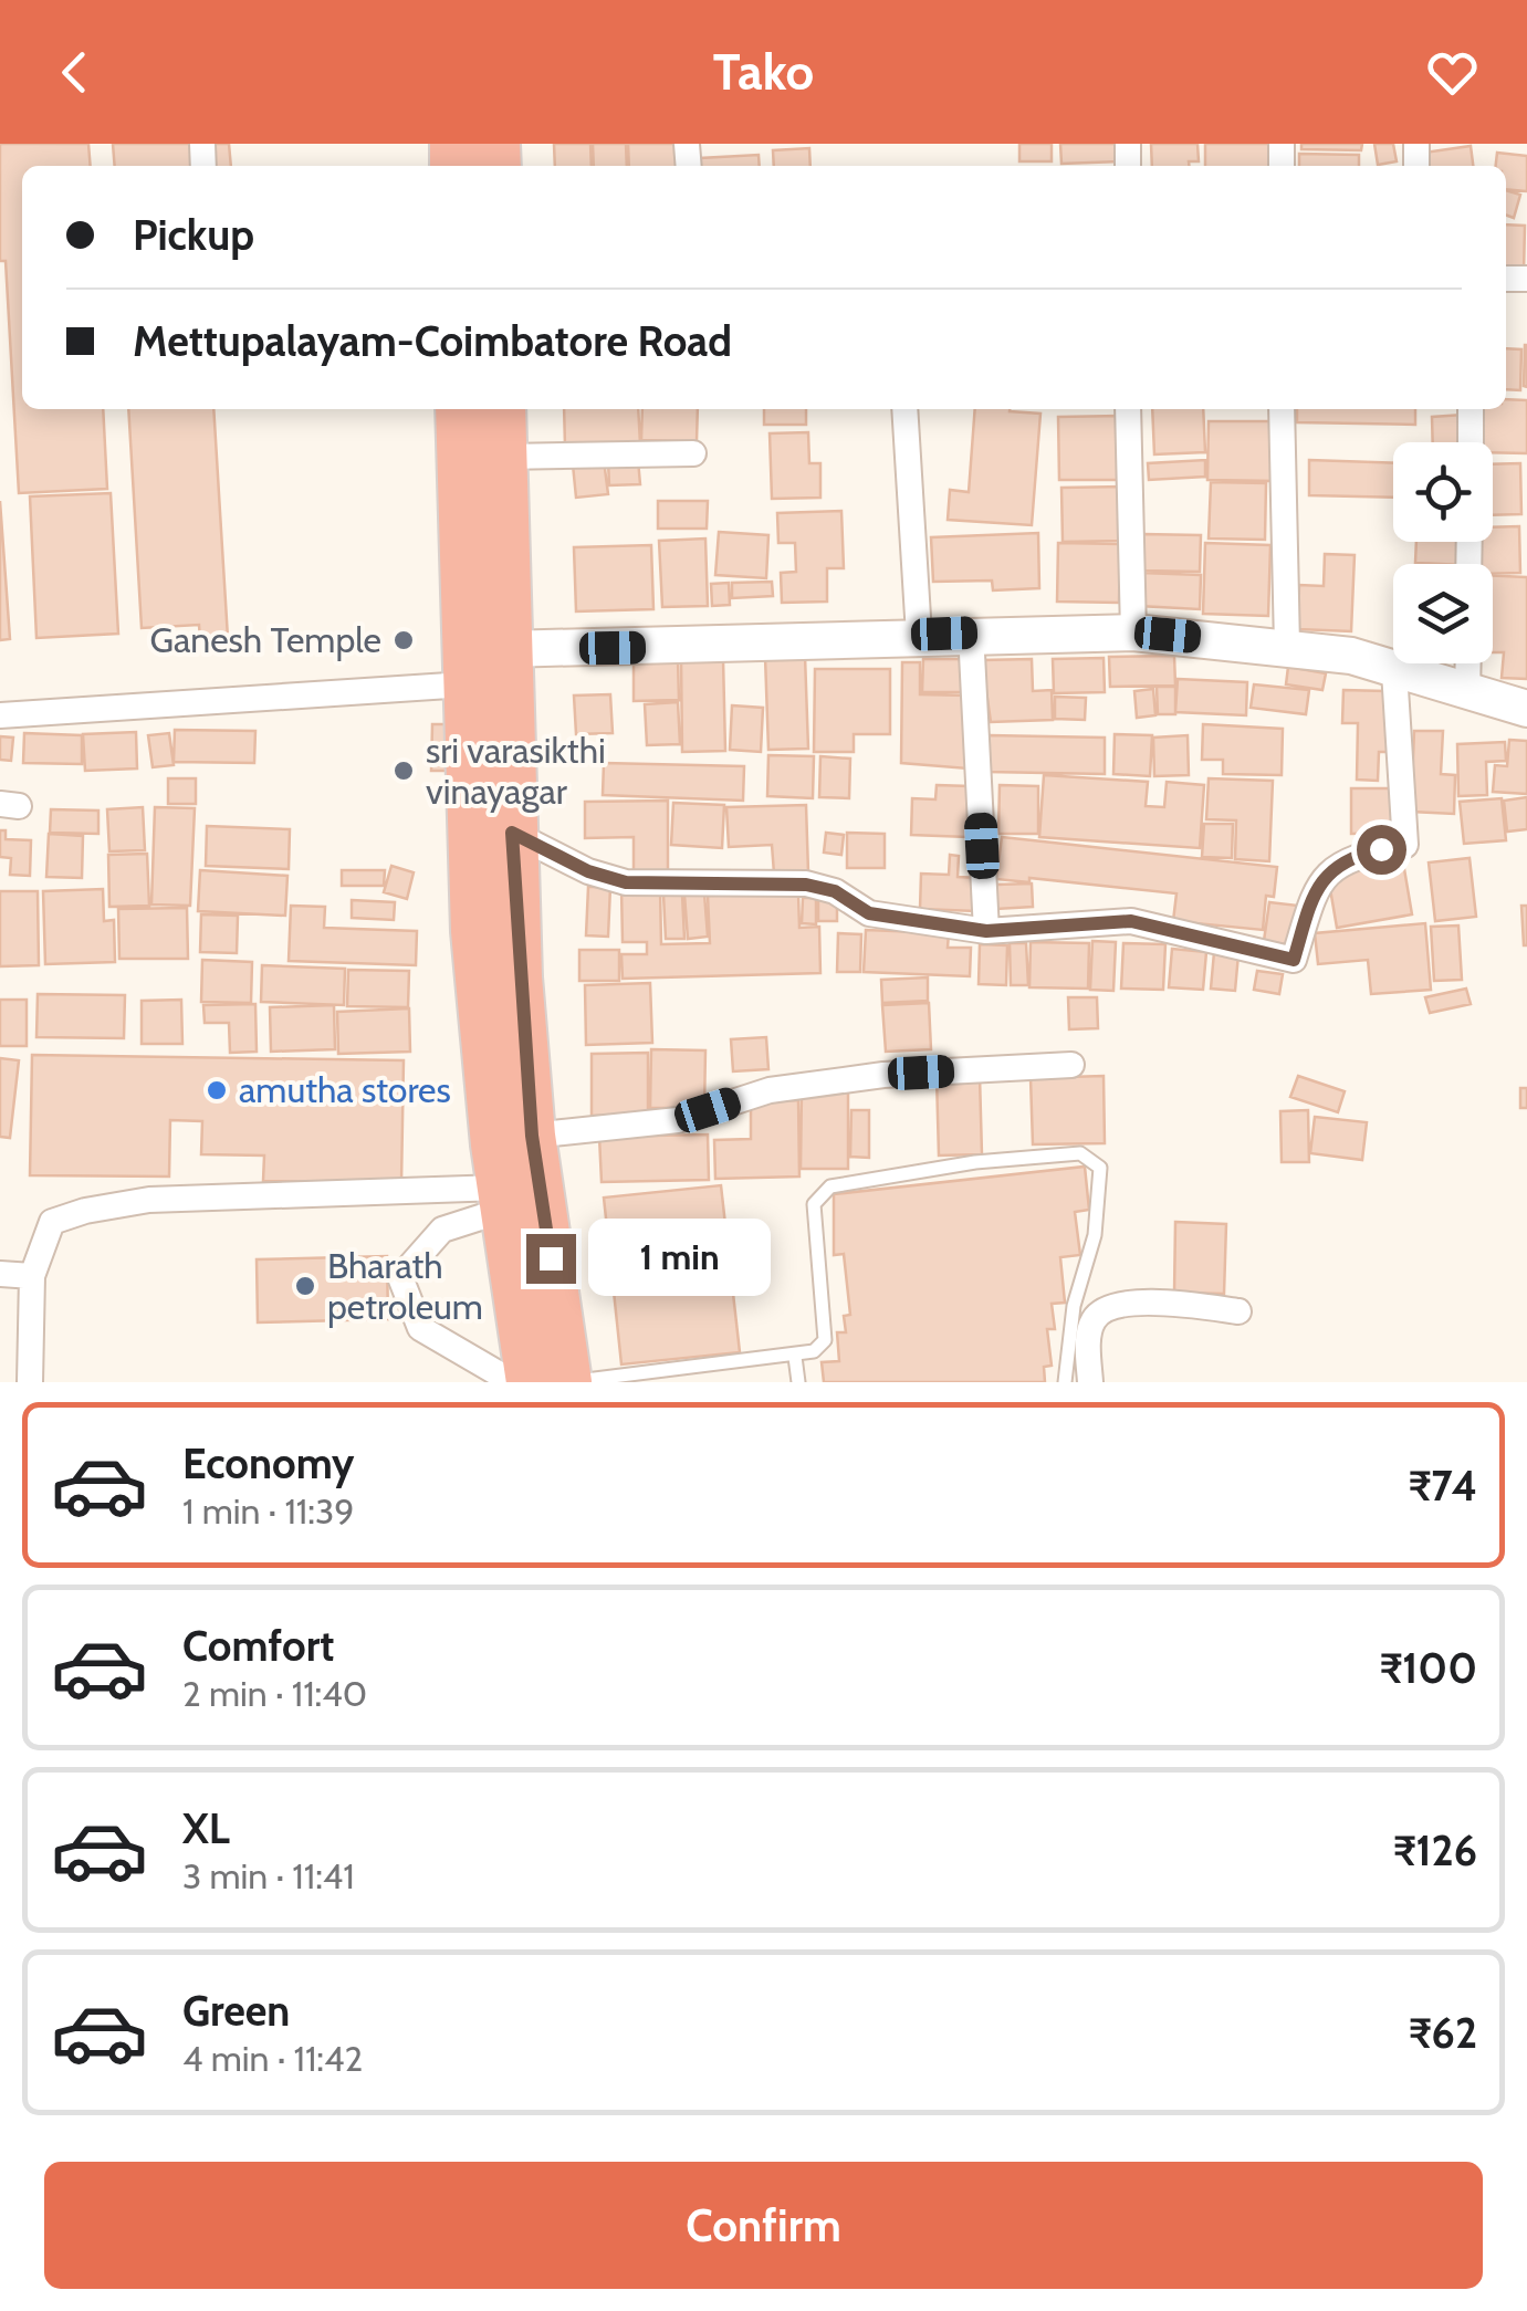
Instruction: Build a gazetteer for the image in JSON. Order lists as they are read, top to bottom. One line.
{"places":["Ganesh Temple","sri varasikthi vinayagar","amutha stores","Bharath petroleum"],"page":{"header":"Tako","banner":["Pickup","Mettupalayam-Coimbatore Road"],"bubble":"1 min","list":[{"name":"Economy","note":"1 min · 11:39","value":"₹74"},{"name":"Comfort","note":"2 min · 11:40","value":"₹100"},{"name":"XL","note":"3 min · 11:41","value":"₹126"},{"name":"Green","note":"4 min · 11:42","value":"₹62"}],"buttons":"Confirm"}}
